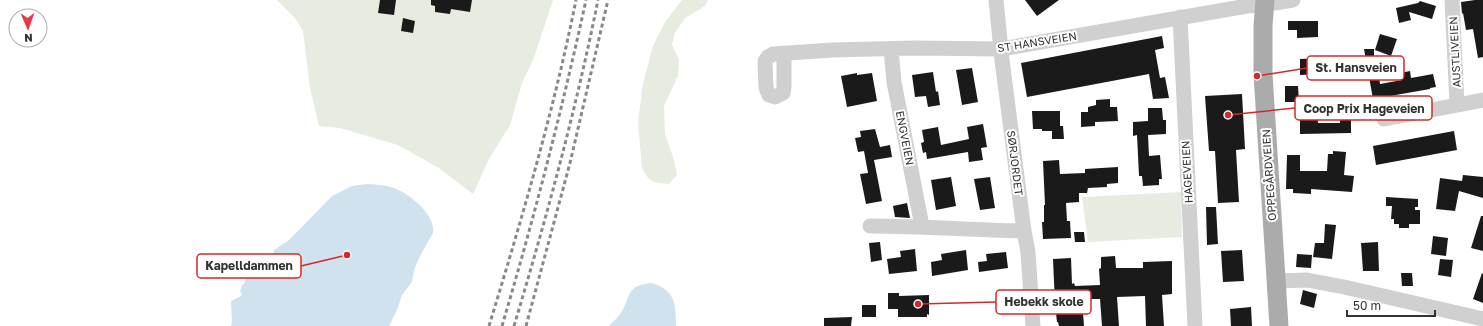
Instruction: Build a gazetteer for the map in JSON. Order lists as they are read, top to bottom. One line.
{"streets":{"main road":["OPPEGÅRDVEIEN"],"street":["ST HANSVEIEN","AUSTLIVEIEN","ENGVEIEN","SØRJORDET","HAGEVEIEN"]},"crossings":[["ST HANSVEIEN","ENGVEIEN"],["ST HANSVEIEN","SØRJORDET"],["ST HANSVEIEN","HAGEVEIEN"],["ST HANSVEIEN","OPPEGÅRDVEIEN"]],"places":["St. Hansveien","Coop Prix Hageveien","Kapelldammen","Hebekk skole"],"scale_bar":"50 m","north":"bottom"}
